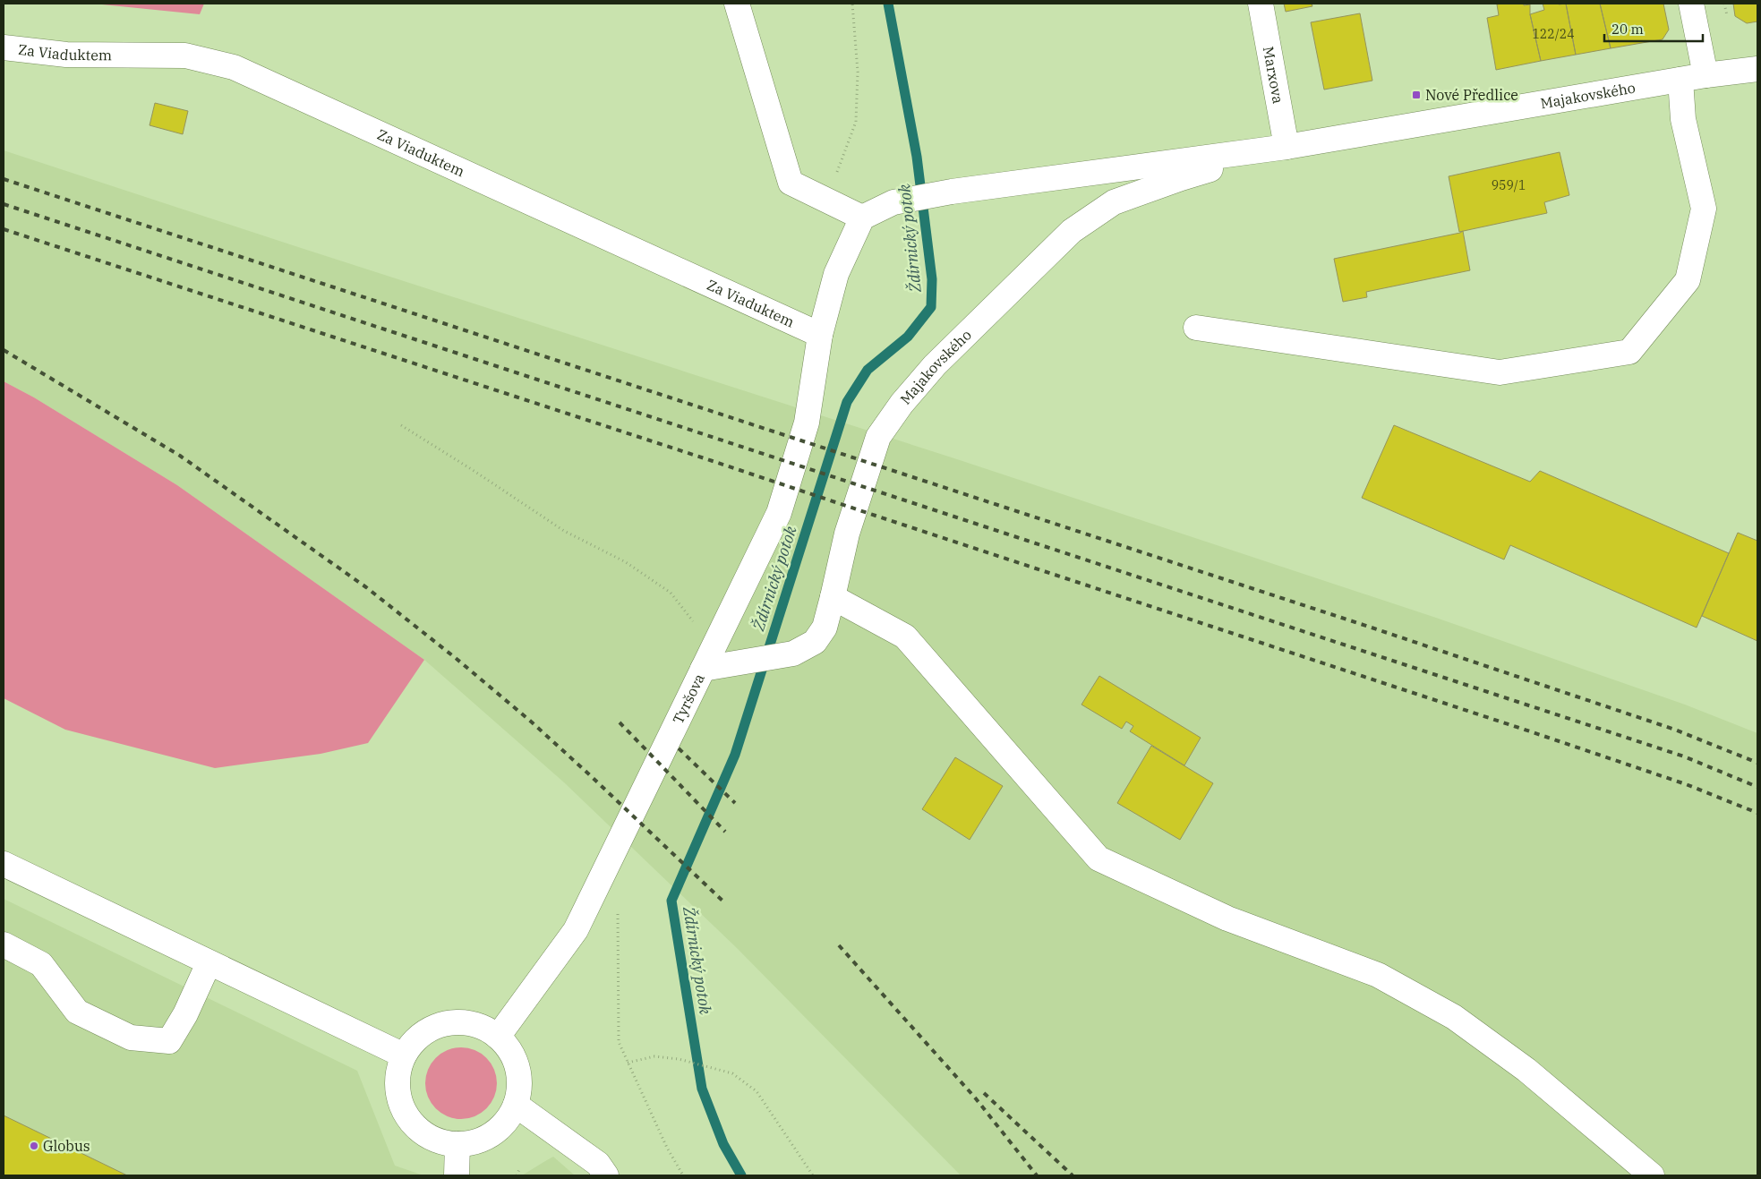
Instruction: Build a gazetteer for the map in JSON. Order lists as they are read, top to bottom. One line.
{"streets":{"main road":["Za Viaduktem","Marxova","Majakovského","Tyršova"]},"crossings":[["Za Viaduktem","Tyršova"],["Marxova","Majakovského"],["Majakovského","Tyršova"]],"water":["Ždírnický potok"],"places":{"transit":["Nové Předlice"],"other":["Globus"]},"house_numbers":["122/24","959/1"],"scale_bar":"20 m"}
